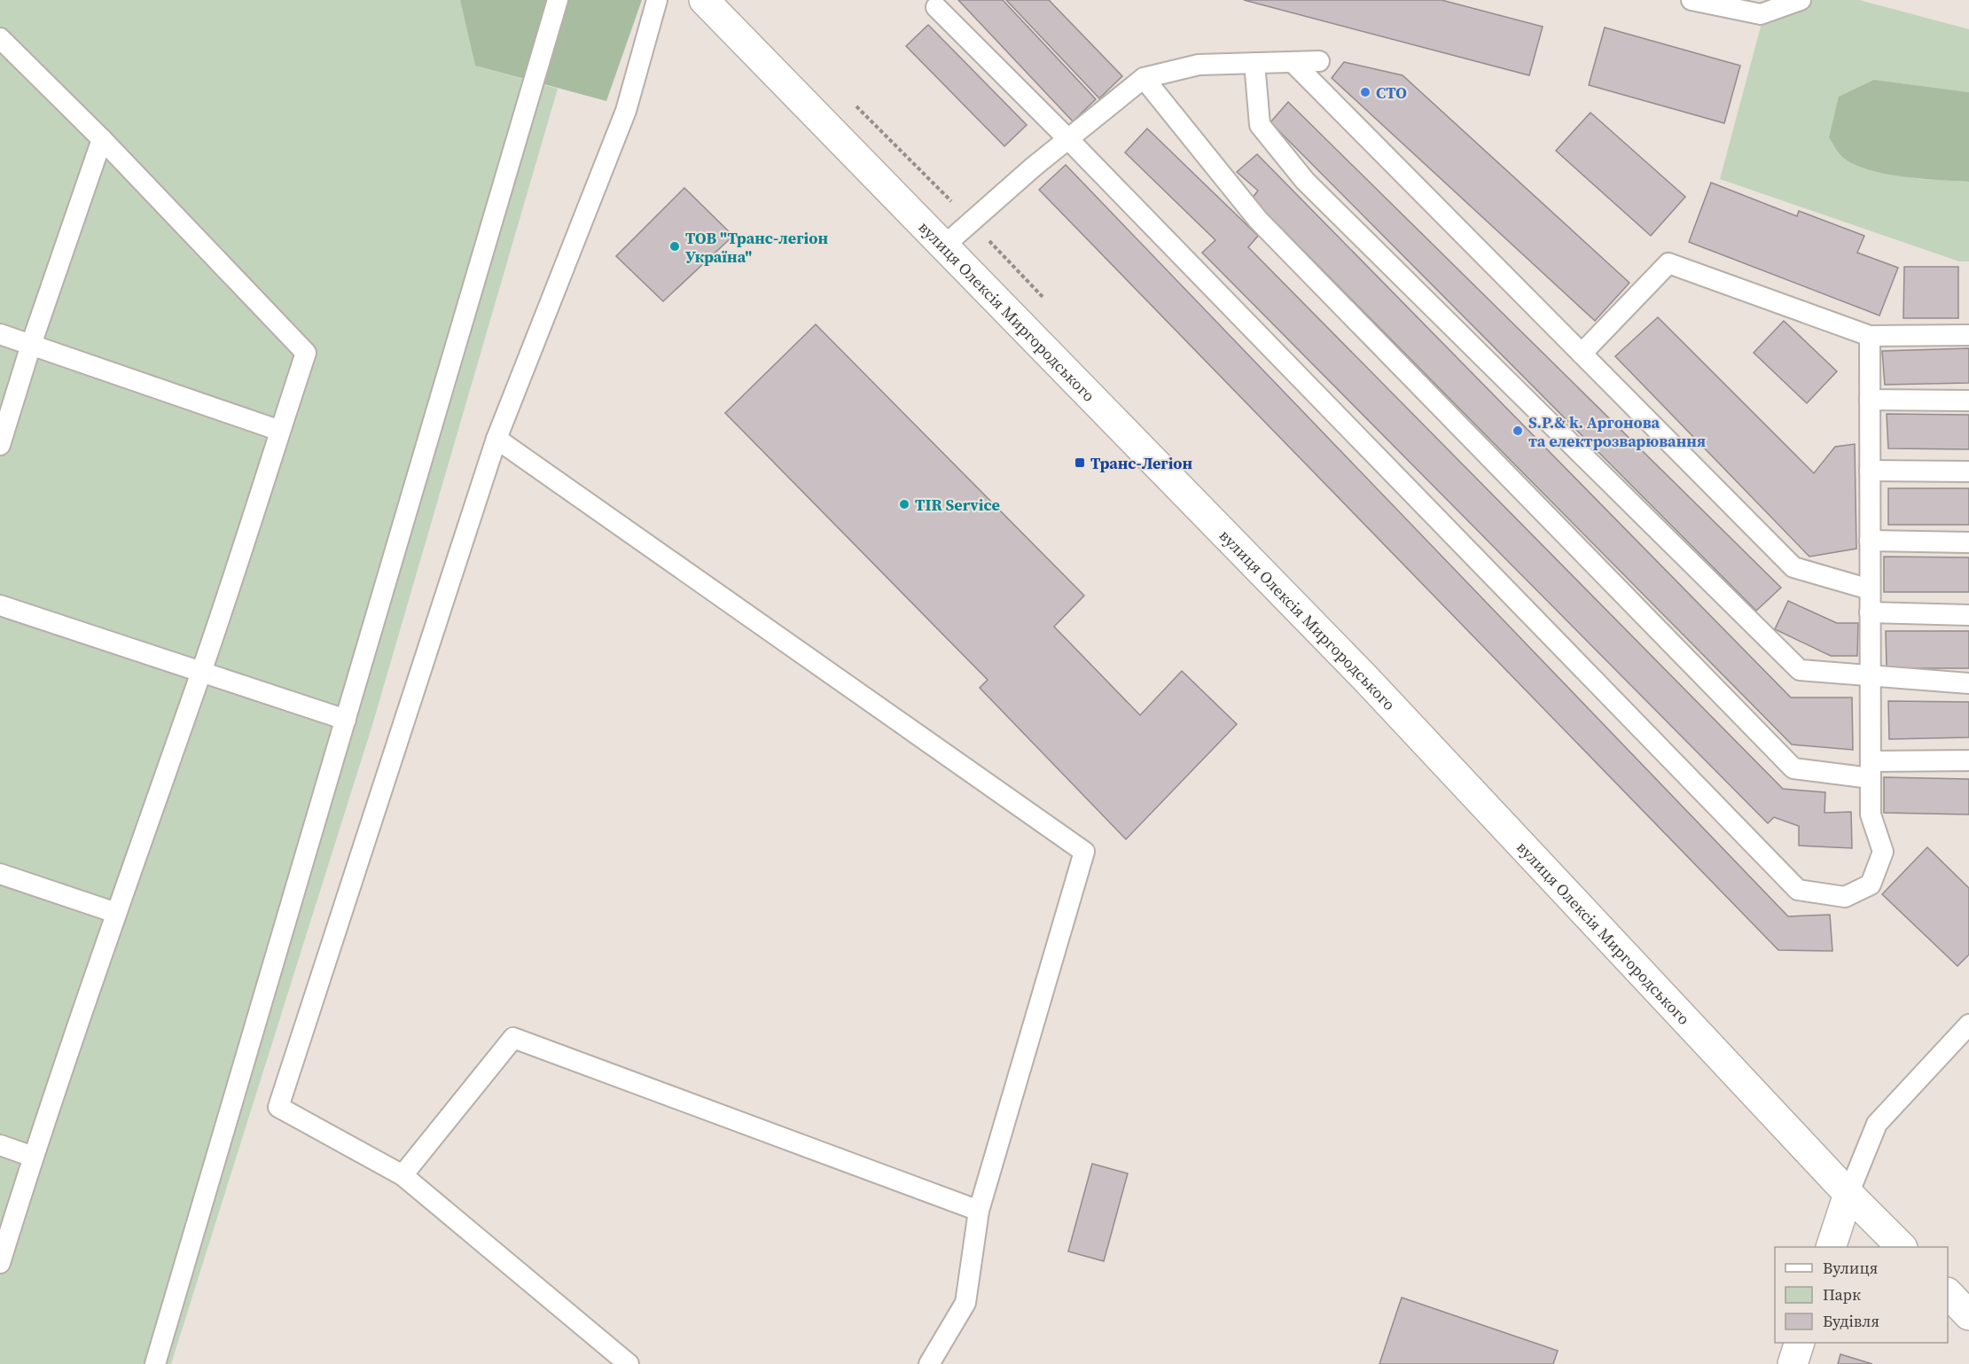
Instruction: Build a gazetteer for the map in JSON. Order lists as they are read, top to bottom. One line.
{"streets":{"street":["вулиця Олексія Миргородського"]},"places":{"other":["СТО","ТОВ \"Транс-легіон Україна\"","S.P.& k. Аргонова та електрозварювання","TIR Service"],"transit":["Транс-Легіон"]},"legend":["Вулиця","Парк","Будівля"]}
